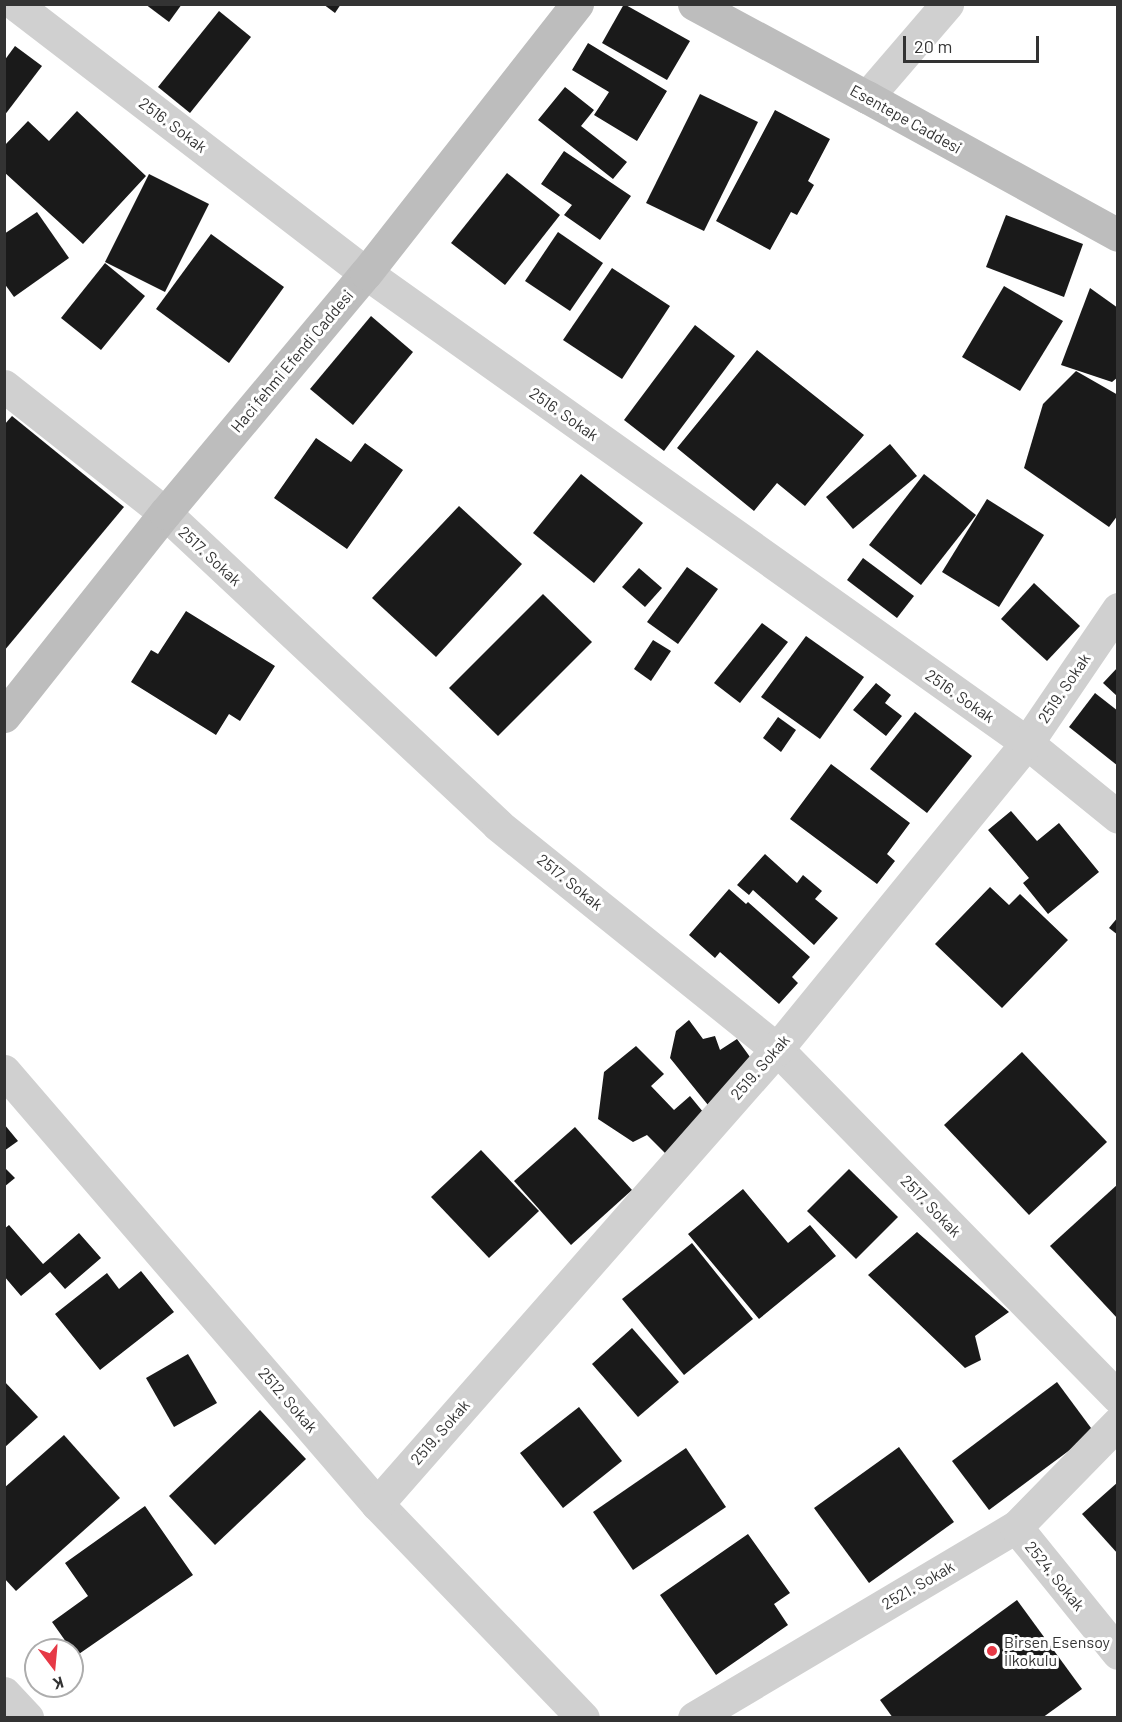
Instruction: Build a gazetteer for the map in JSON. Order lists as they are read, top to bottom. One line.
{"streets":{"street":["Esentepe Caddesi","2516. Sokak","Haci fehmi Efendi Caddesi","2517. Sokak","2519. Sokak","2512. Sokak","2524. Sokak","2521. Sokak"]},"crossings":[["2516. Sokak","Haci fehmi Efendi Caddesi"],["2516. Sokak","2519. Sokak"],["Haci fehmi Efendi Caddesi","2517. Sokak"],["2517. Sokak","2519. Sokak"],["2519. Sokak","2512. Sokak"],["2524. Sokak","2521. Sokak"]],"places":["Birsen Esensoy İlkokulu"],"scale_bar":"20 m","north":"bottom"}
